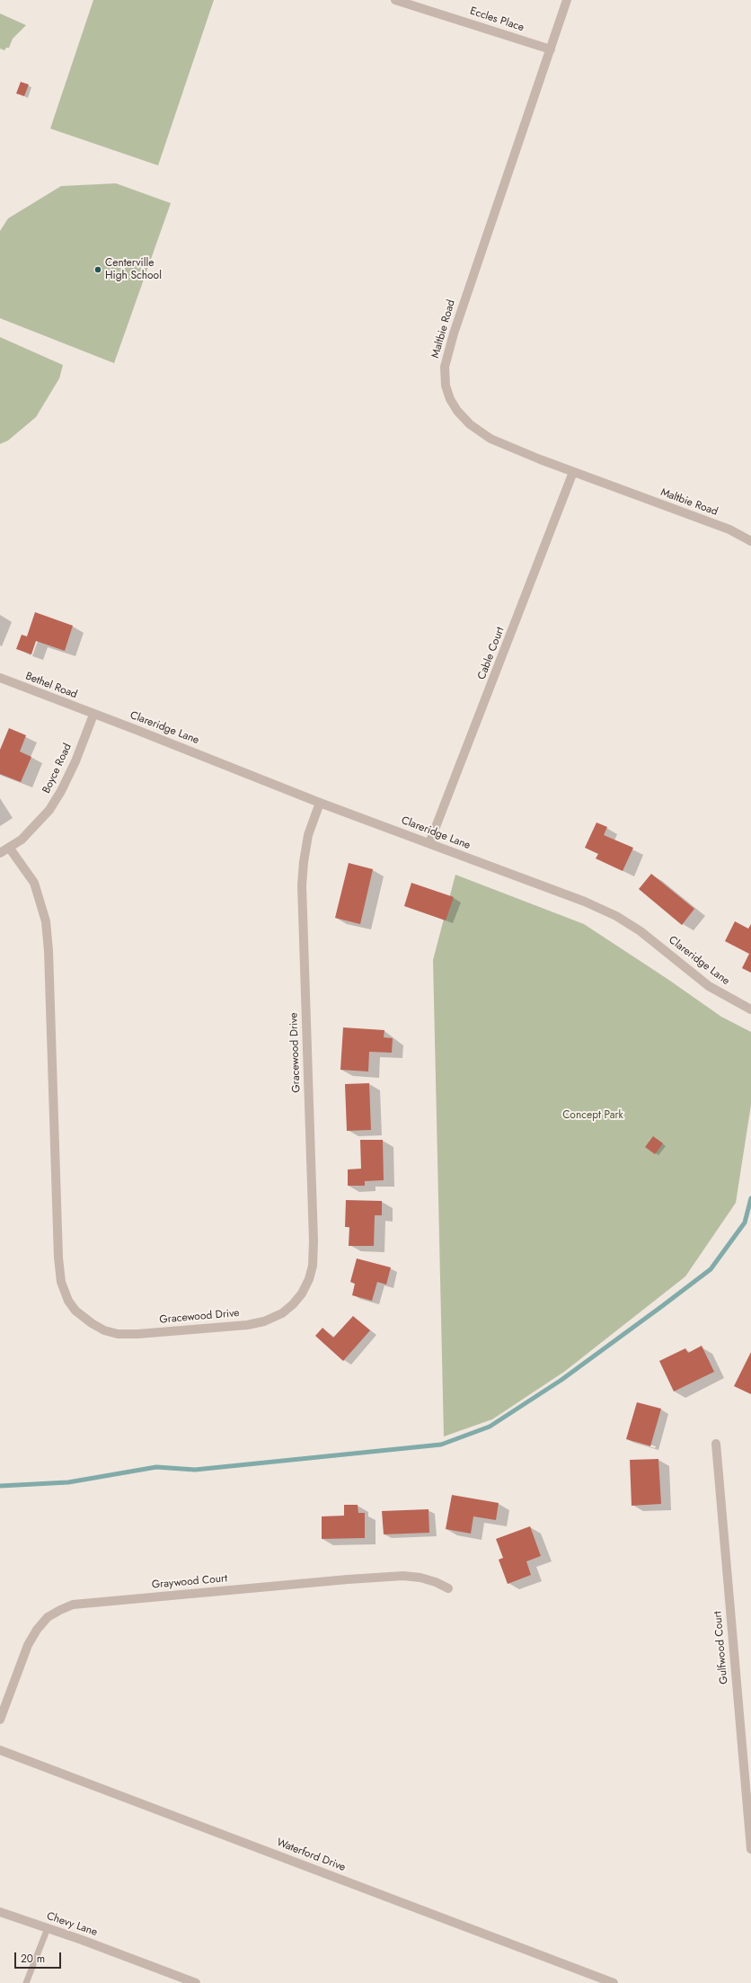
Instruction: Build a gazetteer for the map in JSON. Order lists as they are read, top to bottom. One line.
{"streets":{"street":["Eccles Place","Maltbie Road","Cable Court","Bethel Road","Clareridge Lane","Boyce Road","Gracewood Drive","Graywood Court","Gulfwood Court","Waterford Drive","Chevy Lane"]},"crossings":[["Eccles Place","Maltbie Road"],["Maltbie Road","Cable Court"],["Cable Court","Clareridge Lane"],["Bethel Road","Clareridge Lane"],["Bethel Road","Boyce Road"],["Clareridge Lane","Boyce Road"],["Clareridge Lane","Gracewood Drive"],["Boyce Road","Gracewood Drive"]],"parks":["Concept Park"],"places":["Centerville High School"],"scale_bar":"20 m"}
